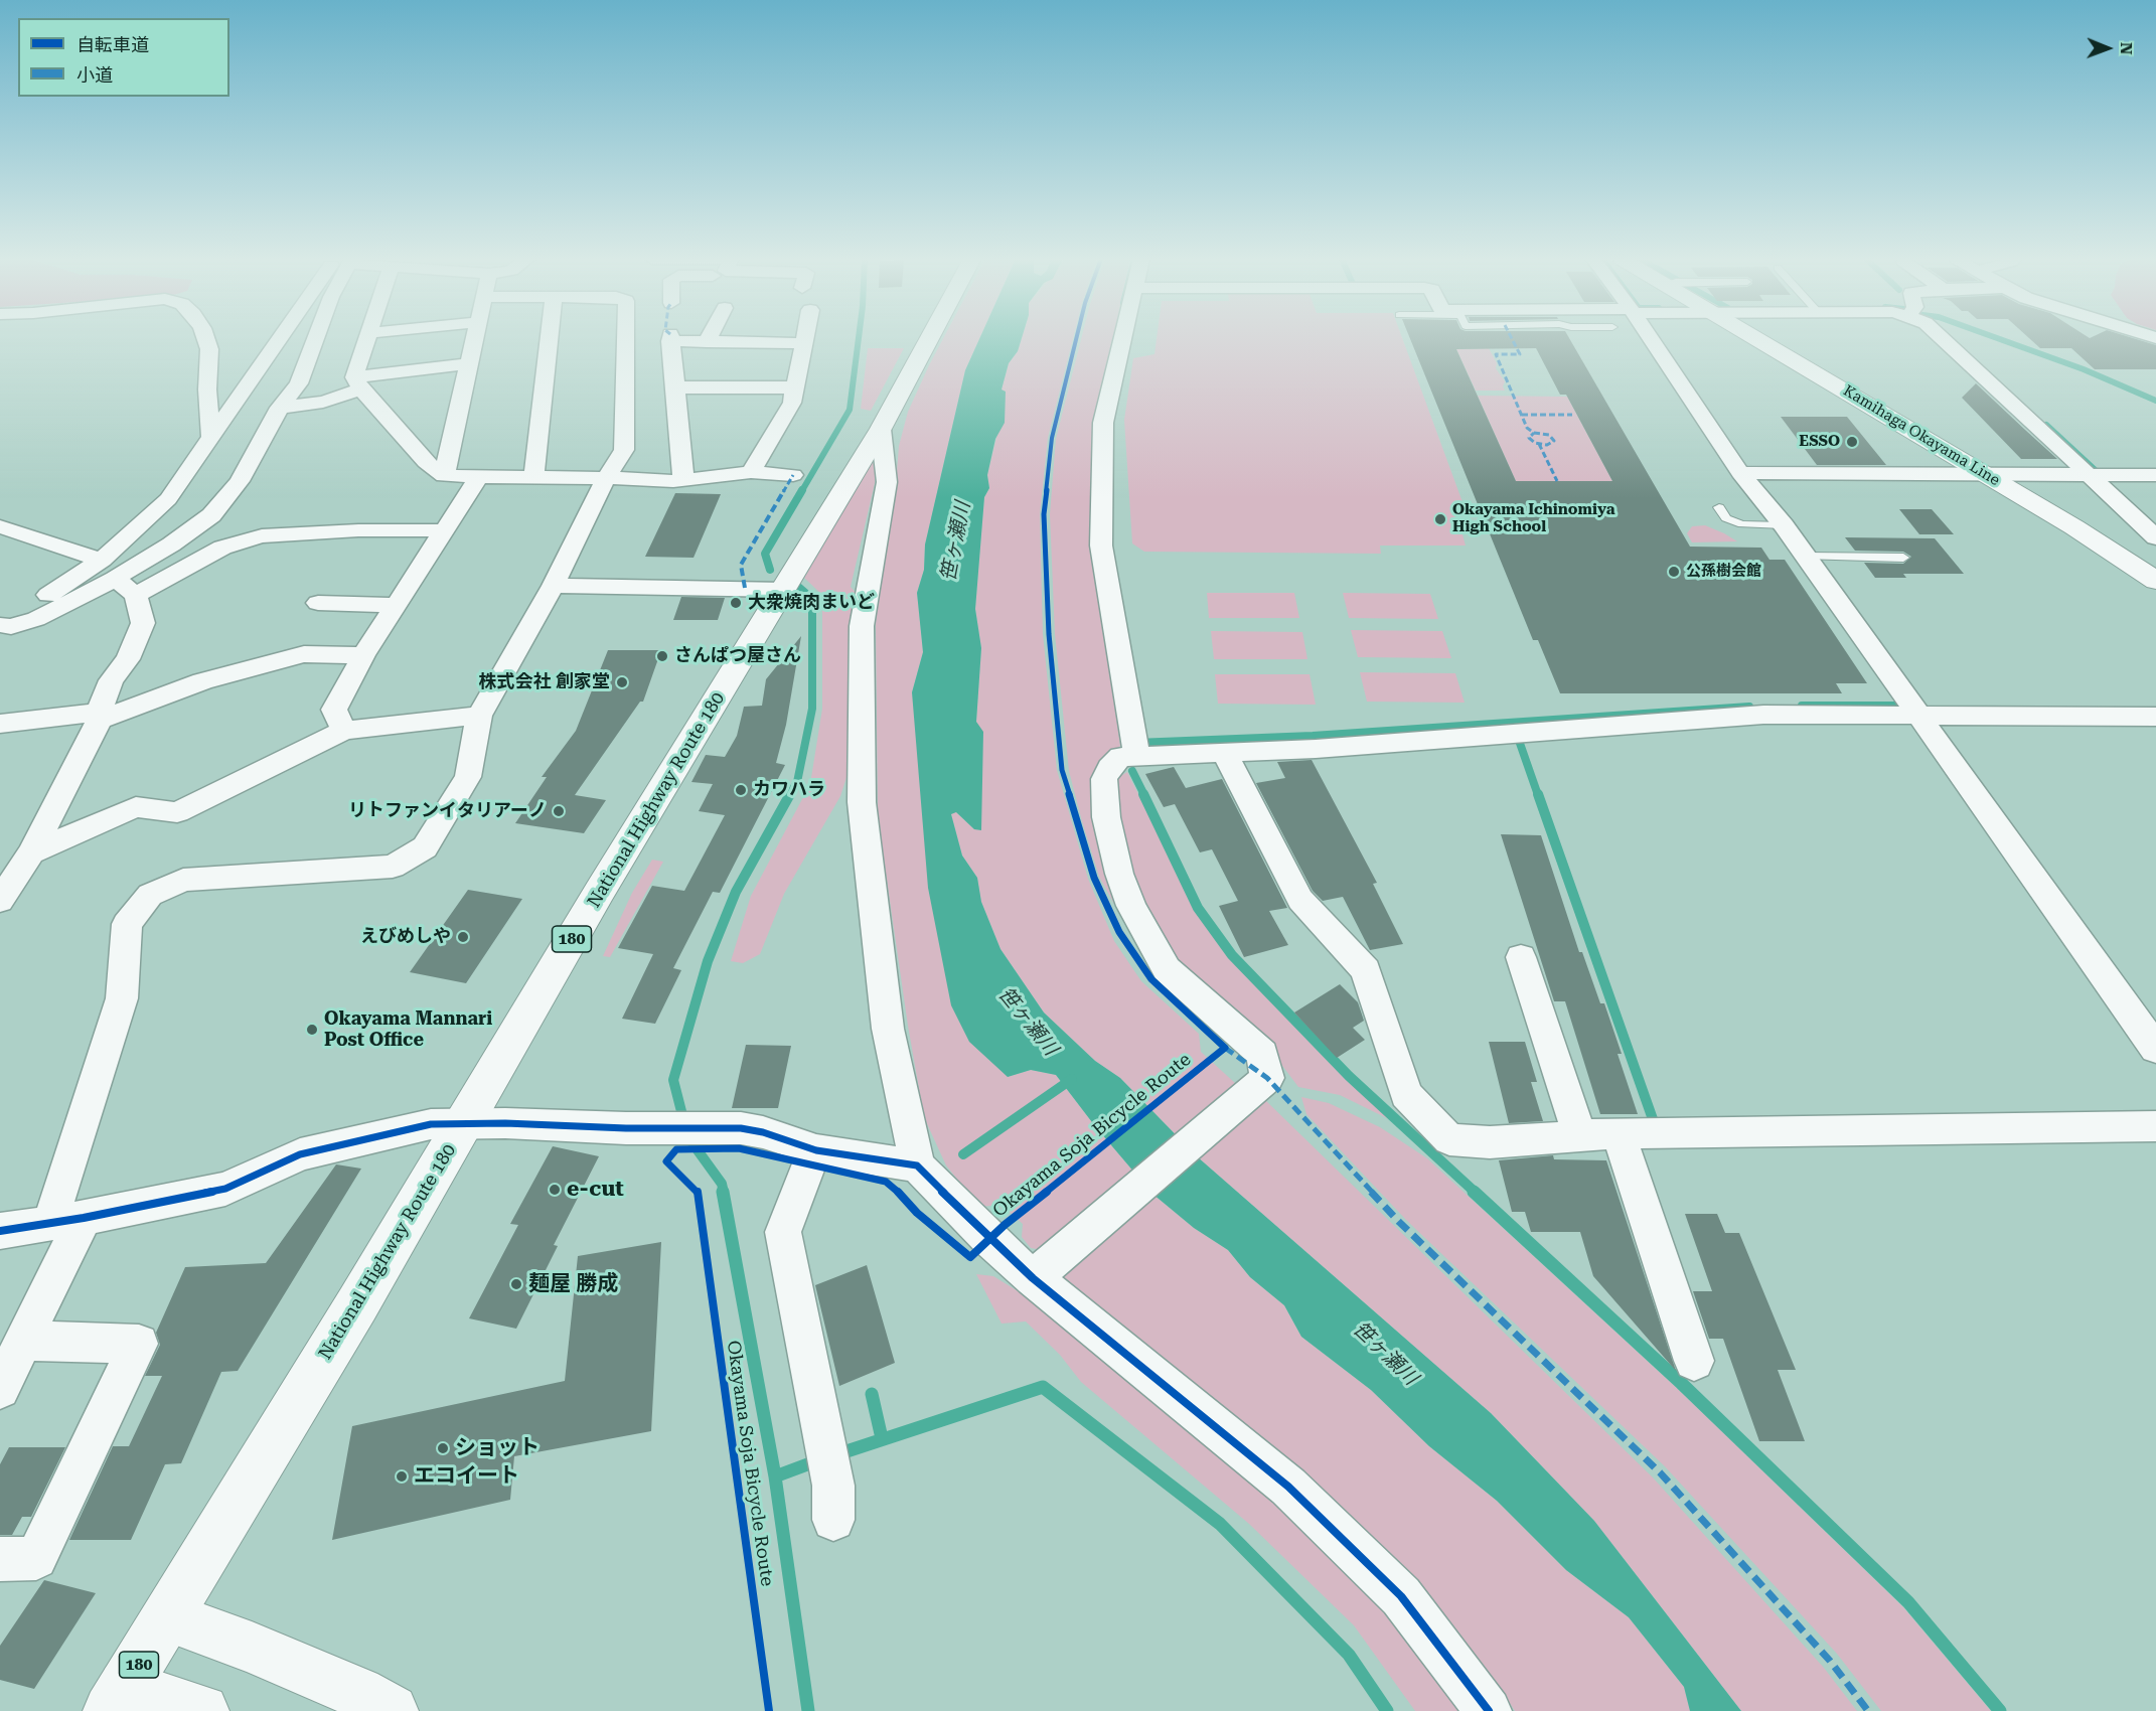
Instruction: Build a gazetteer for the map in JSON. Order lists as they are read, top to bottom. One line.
{"streets":{"main road":["Kamihaga Okayama Line","National Highway Route 180","180"],"cycle path":["Okayama Soja Bicycle Route"]},"water":["笹ヶ瀬川"],"places":["ESSO","Okayama Ichinomiya High School","公孫樹会館","大衆焼肉まいど","さんぱつ屋さん","株式会社 創家堂","カワハラ","リトファンイタリアーノ","えびめしや","Okayama Mannari Post Office","e-cut","麺屋 勝成","ショット","エコイート"],"legend":["自転車道","小道"],"north":"right"}
